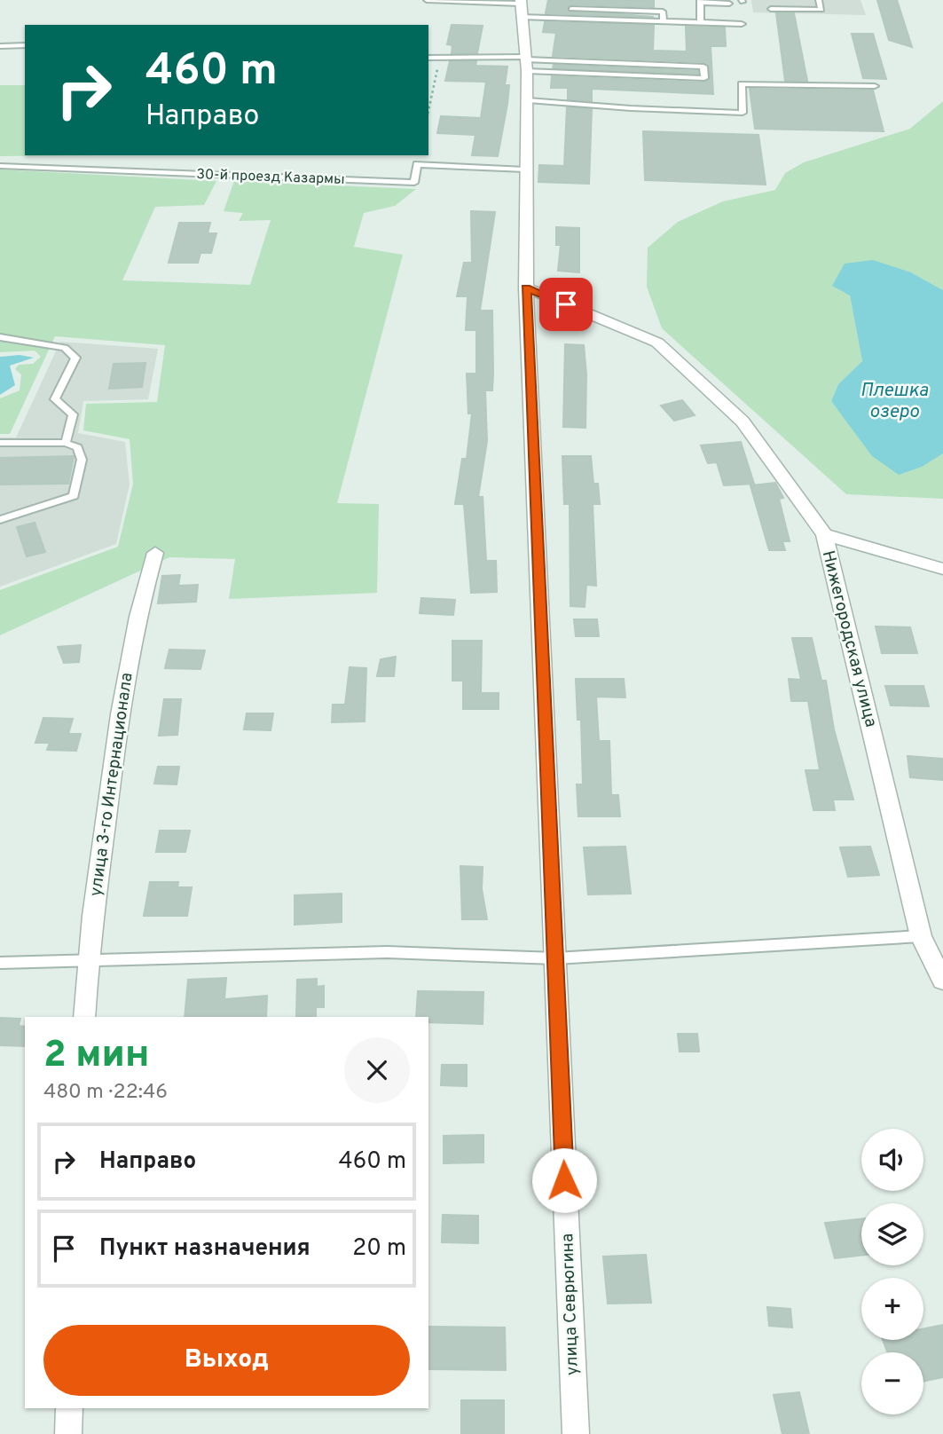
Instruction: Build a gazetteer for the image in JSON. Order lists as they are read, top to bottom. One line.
{"streets":{"street":["Нижегородская улица","улица 3-го Интернационала","улица Севрюгина"],"lane":["30-й проезд Казармы"]},"crossings":[["30-й проезд Казармы","улица Севрюгина"],["Нижегородская улица","улица Севрюгина"]],"water":["Плешка озеро"],"page":{"turn":["460 m","Направо"],"heading":["2 мин","480 m · 22:46"],"list":[{"name":"Направо","value":"460 m"},{"name":"Пункт назначения","value":"20 m"}],"map_buttons":["+","−"],"buttons":"Выход"}}
